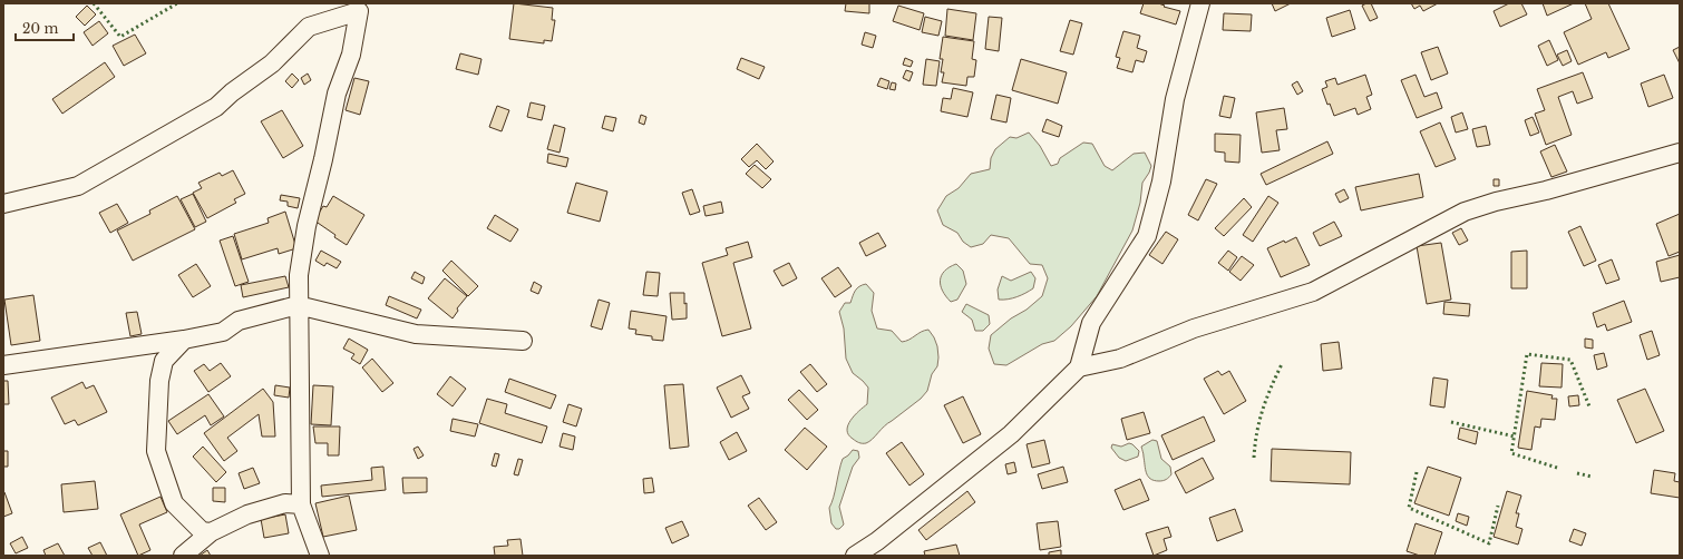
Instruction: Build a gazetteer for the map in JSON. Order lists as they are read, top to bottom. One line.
{"scale_bar":"20 m"}
